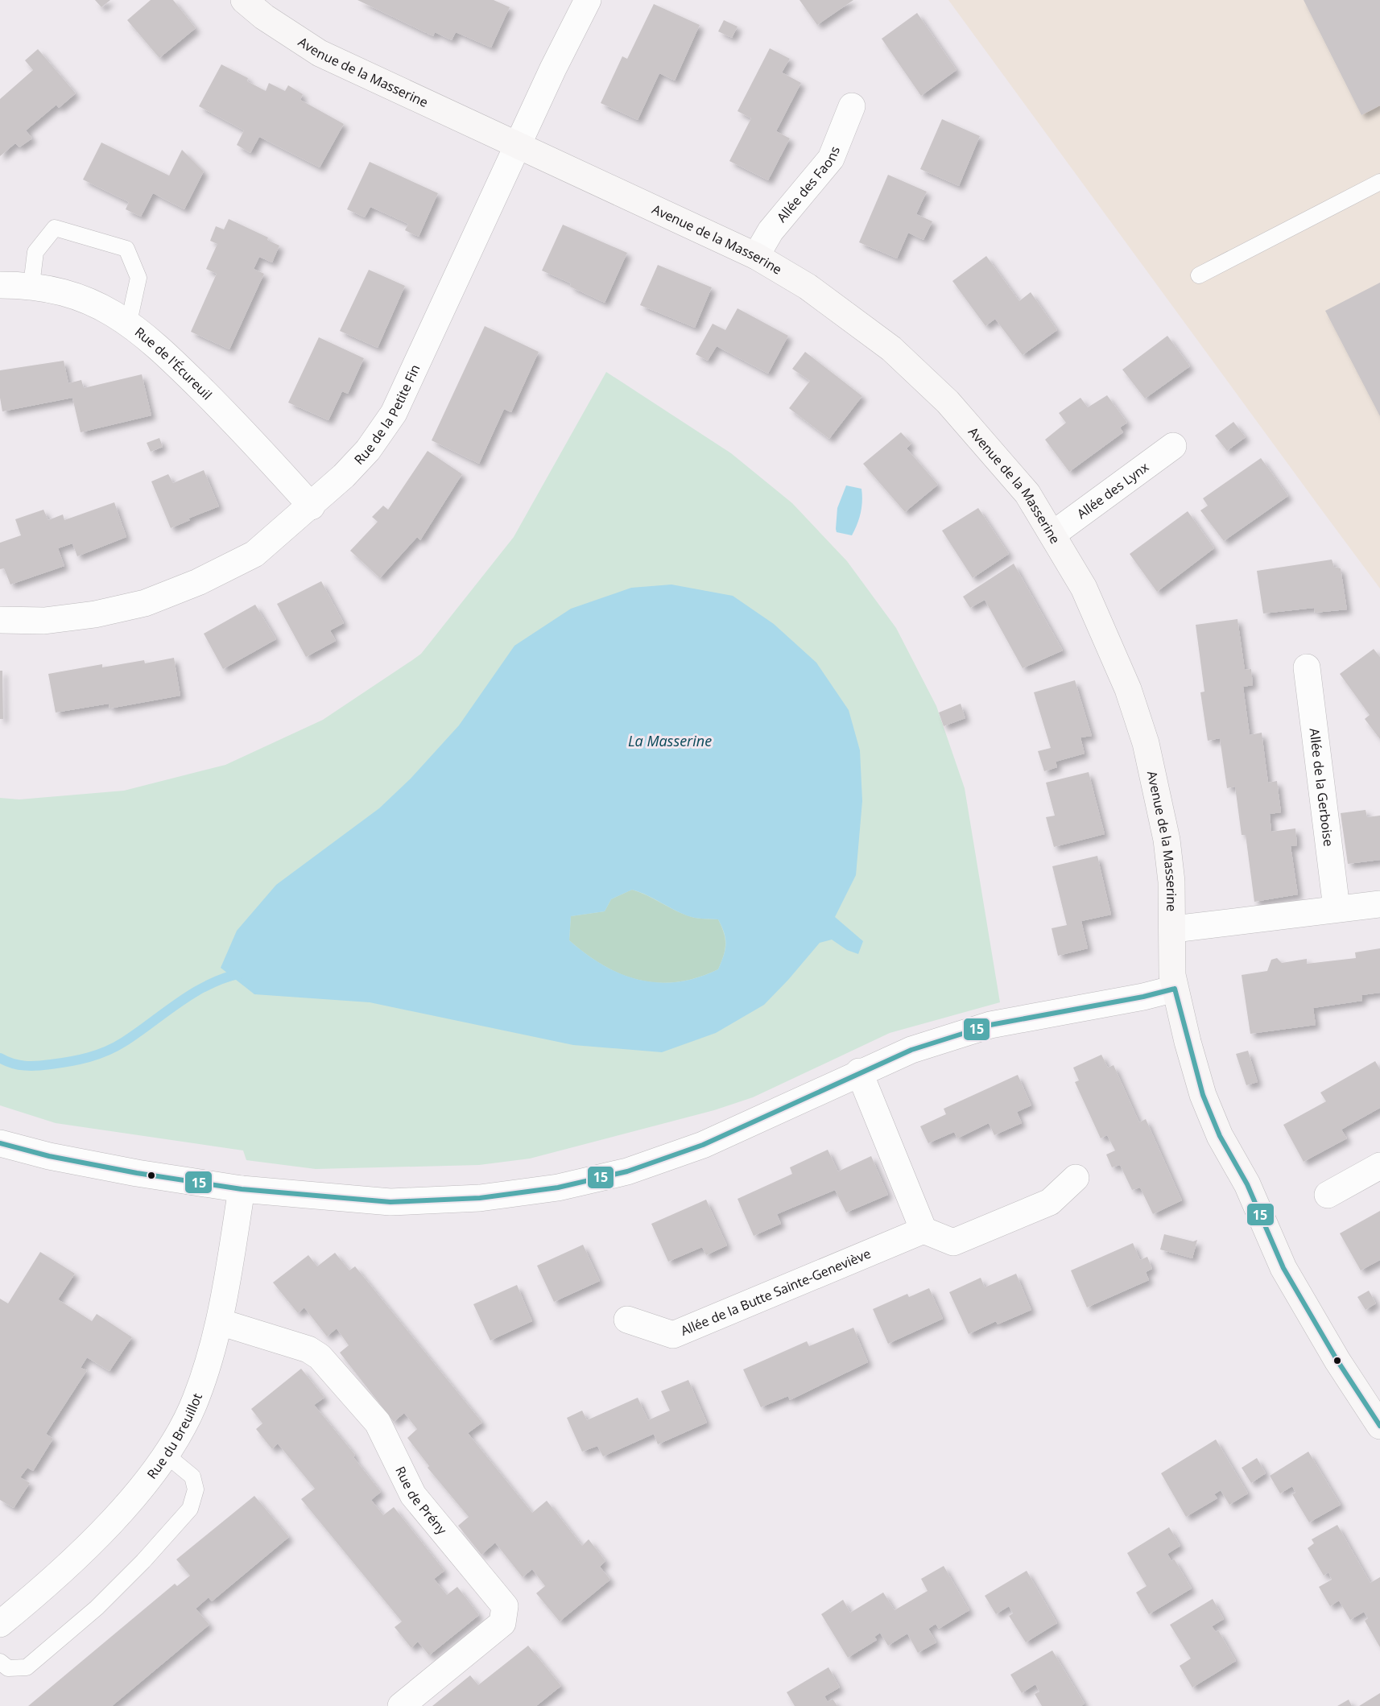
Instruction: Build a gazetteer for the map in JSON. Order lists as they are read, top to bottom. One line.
{"streets":{"street":["Avenue de la Masserine","Allée des Faons","Rue de l'Écureuil","Rue de la Petite Fin","Allée des Lynx","Allée de la Gerboise","Allée de la Butte Sainte-Geneviève","Rue du Breuillot","Rue de Prény"]},"crossings":[["Avenue de la Masserine","Allée des Faons"],["Avenue de la Masserine","Rue de la Petite Fin"],["Avenue de la Masserine","Allée des Lynx"],["Rue de l'Écureuil","Rue de la Petite Fin"],["Rue du Breuillot","Rue de Prény"]],"water":["La Masserine"],"lines":["transit line 15"]}
